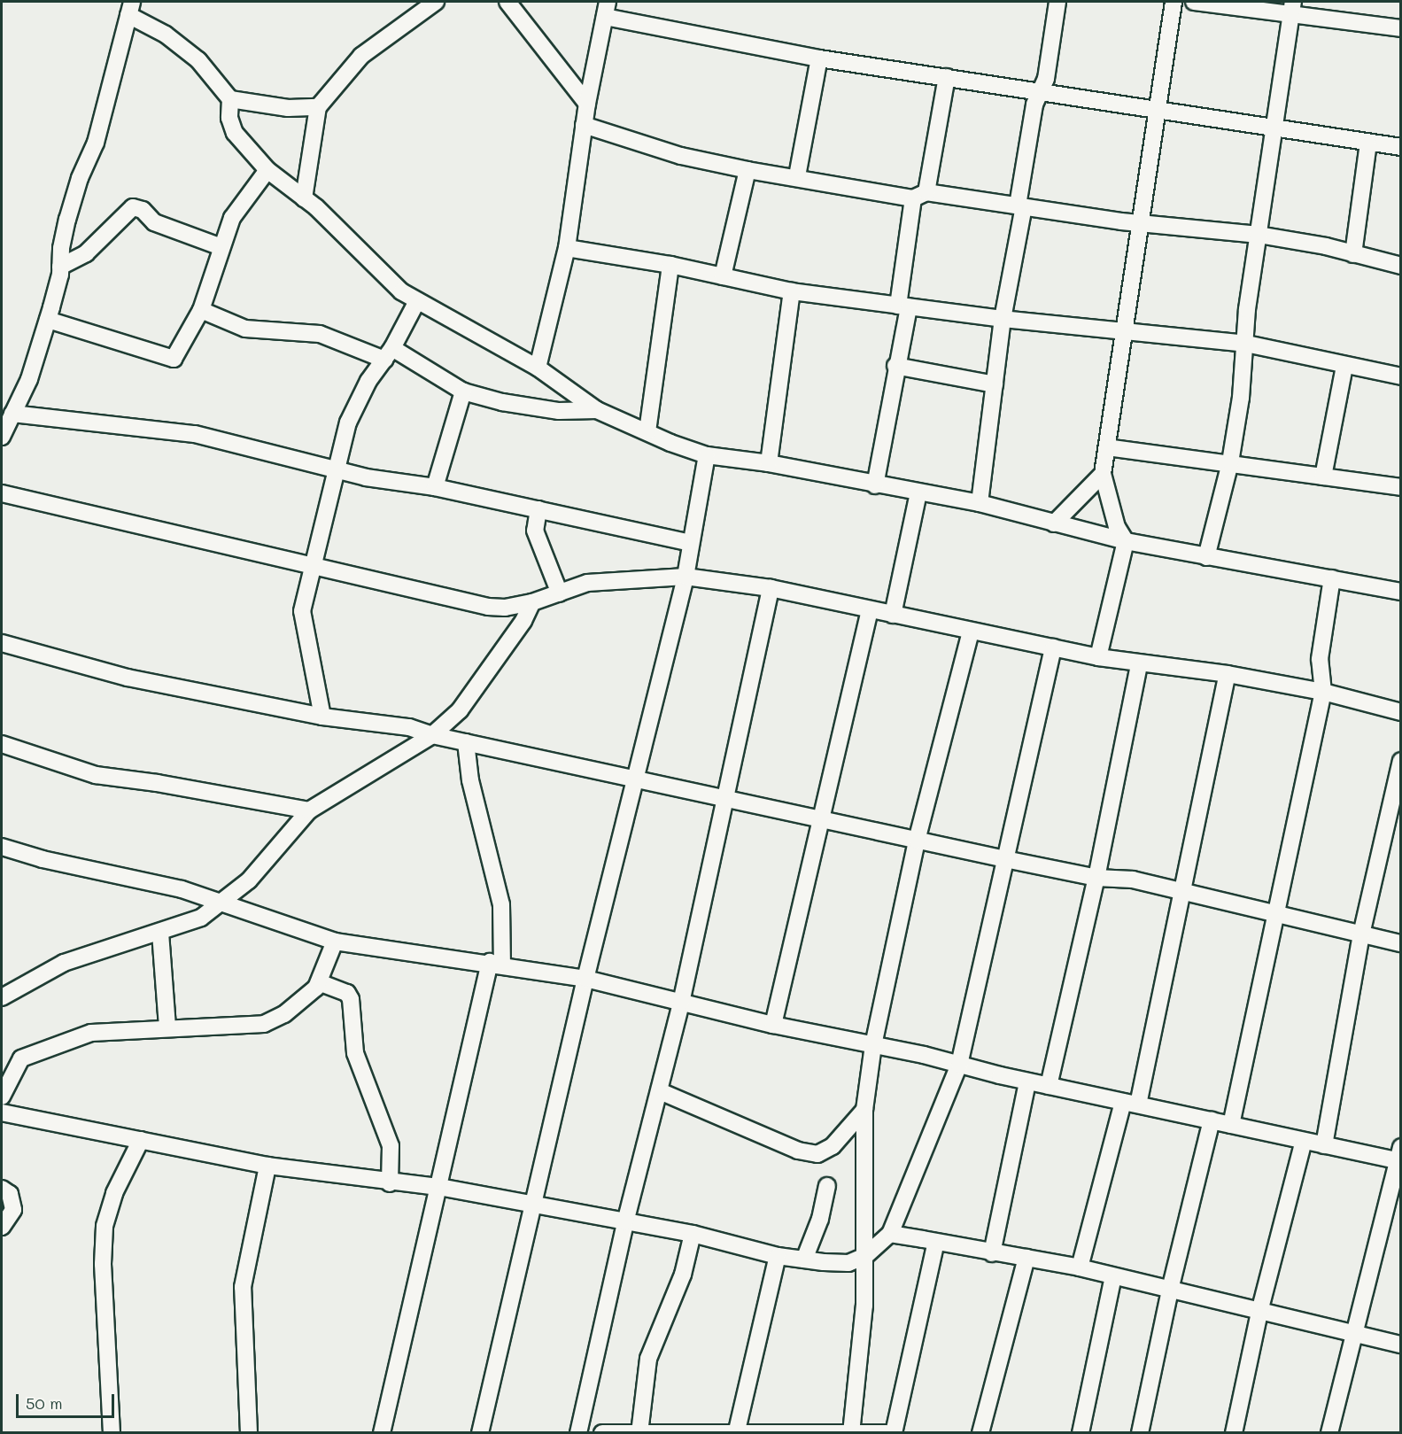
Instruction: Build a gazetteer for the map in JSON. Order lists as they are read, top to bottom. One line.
{"scale_bar":"50 m"}
